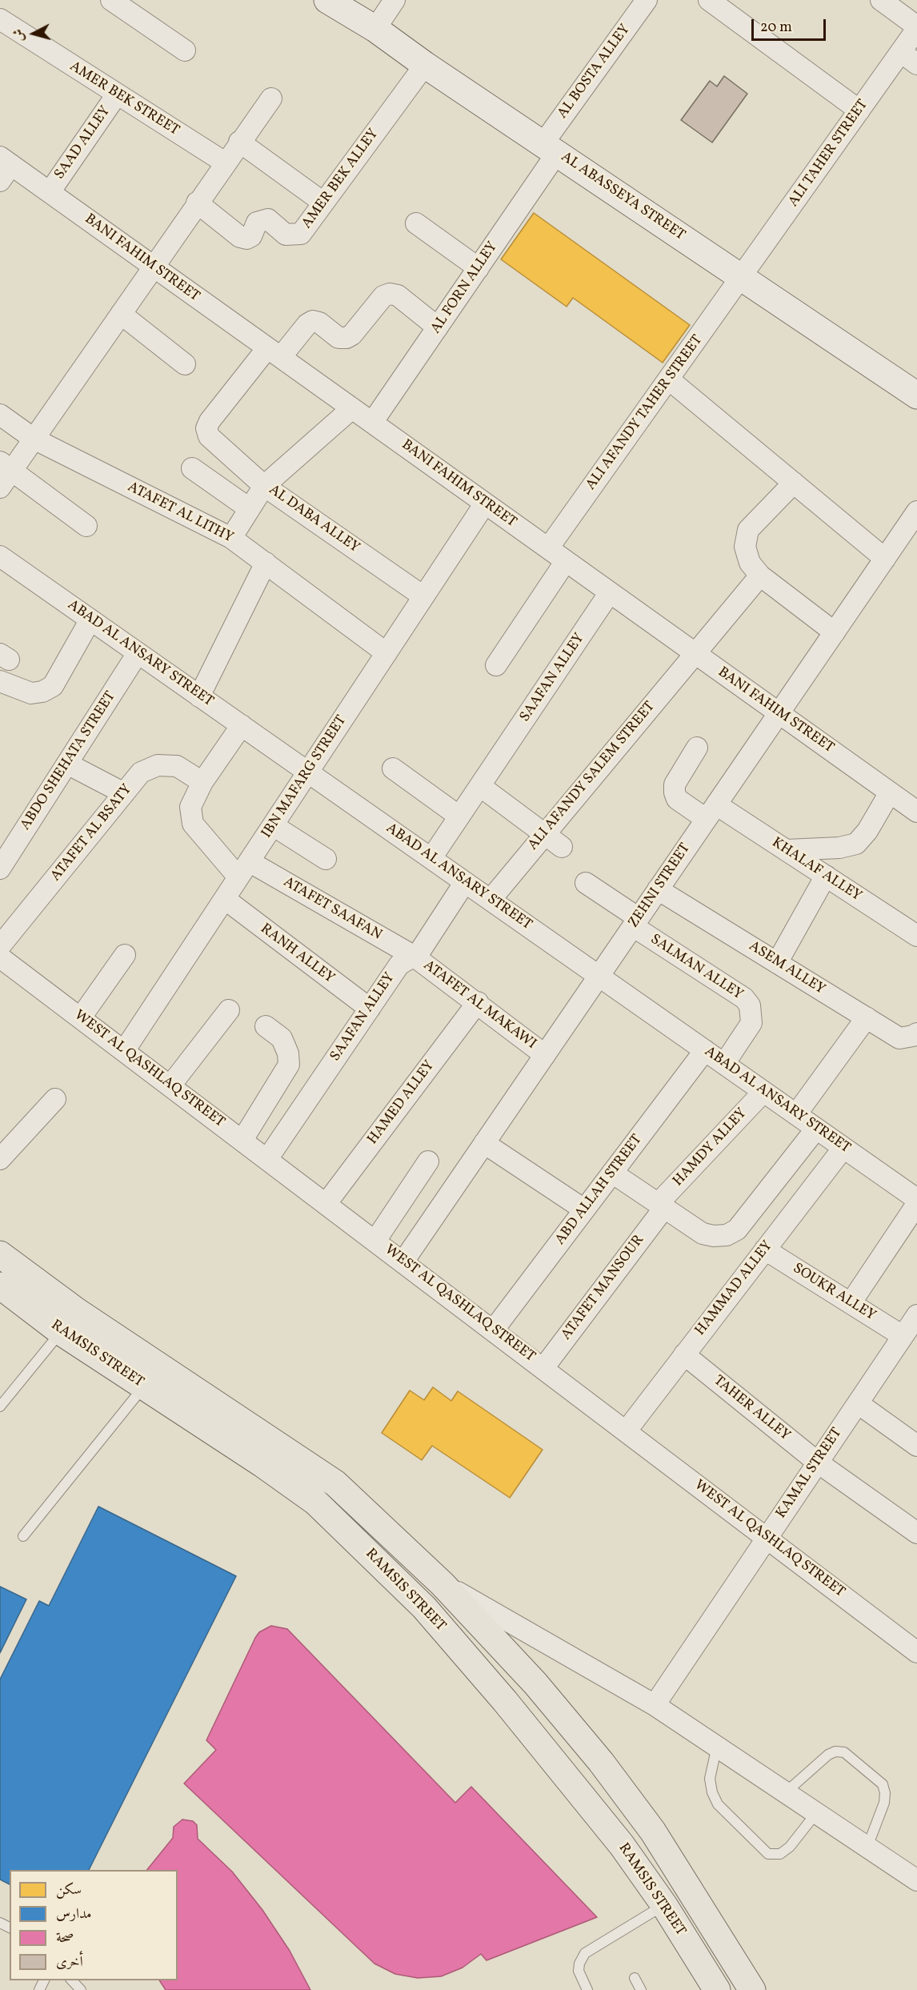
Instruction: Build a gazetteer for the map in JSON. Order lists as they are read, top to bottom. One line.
{"streets":{"main road":["AL ABASSEYA STREET","RAMSIS STREET"],"street":["AL BOSTA ALLEY","AMER BEK STREET","SAAD ALLEY","ALI TAHER STREET","AMER BEK ALLEY","BANI FAHIM STREET","AL FORN ALLEY","ALI AFANDY TAHER STREET","ATAFET AL LITHY","AL DABA ALLEY","ABAD AL ANSARY STREET","SAAFAN ALLEY","ABDO SHEHATA STREET","ALI AFANDY SALEM STREET","IBN MAFARG STREET","ATAFET AL BSATY","KHALAF ALLEY","ZEHNI STREET","ATAFET SAAFAN","RANH ALLEY","SALMAN ALLEY","ASEM ALLEY","ATAFET AL MAKAWI","WEST AL QASHLAQ STREET","HAMED ALLEY","HAMDY ALLEY","ABD ALLAH STREET","ATAFET MANSOUR","HAMMAD ALLEY","SOUKR ALLEY","TAHER ALLEY","KAMAL STREET"]},"crossings":[["AL BOSTA ALLEY","AL ABASSEYA STREET"],["AL BOSTA ALLEY","AL FORN ALLEY"],["AMER BEK STREET","SAAD ALLEY"],["SAAD ALLEY","BANI FAHIM STREET"],["ALI TAHER STREET","AL ABASSEYA STREET"],["ALI TAHER STREET","ALI AFANDY TAHER STREET"],["AMER BEK ALLEY","AL ABASSEYA STREET"],["AL ABASSEYA STREET","AL FORN ALLEY"],["AL ABASSEYA STREET","ALI AFANDY TAHER STREET"],["BANI FAHIM STREET","AL FORN ALLEY"],["BANI FAHIM STREET","ALI AFANDY TAHER STREET"],["BANI FAHIM STREET","AL DABA ALLEY"],["BANI FAHIM STREET","SAAFAN ALLEY"],["BANI FAHIM STREET","ALI AFANDY SALEM STREET"],["BANI FAHIM STREET","IBN MAFARG STREET"],["BANI FAHIM STREET","ZEHNI STREET"],["ATAFET AL LITHY","IBN MAFARG STREET"],["AL DABA ALLEY","IBN MAFARG STREET"],["ABAD AL ANSARY STREET","SAAFAN ALLEY"],["ABAD AL ANSARY STREET","ABDO SHEHATA STREET"],["ABAD AL ANSARY STREET","ALI AFANDY SALEM STREET"],["ABAD AL ANSARY STREET","IBN MAFARG STREET"],["ABAD AL ANSARY STREET","ZEHNI STREET"],["ABAD AL ANSARY STREET","ATAFET SAAFAN"],["ABAD AL ANSARY STREET","SALMAN ALLEY"],["ABAD AL ANSARY STREET","HAMDY ALLEY"],["ABAD AL ANSARY STREET","ABD ALLAH STREET"],["ABAD AL ANSARY STREET","HAMMAD ALLEY"],["SAAFAN ALLEY","ATAFET SAAFAN"],["SAAFAN ALLEY","RANH ALLEY"],["SAAFAN ALLEY","ATAFET AL MAKAWI"],["SAAFAN ALLEY","WEST AL QASHLAQ STREET"],["IBN MAFARG STREET","ATAFET SAAFAN"],["IBN MAFARG STREET","RANH ALLEY"],["IBN MAFARG STREET","WEST AL QASHLAQ STREET"],["ATAFET AL BSATY","ATAFET SAAFAN"],["KHALAF ALLEY","ZEHNI STREET"],["ZEHNI STREET","SALMAN ALLEY"],["ZEHNI STREET","ASEM ALLEY"],["ZEHNI STREET","ATAFET AL MAKAWI"],["ZEHNI STREET","WEST AL QASHLAQ STREET"],["ATAFET SAAFAN","ATAFET AL MAKAWI"],["ATAFET AL MAKAWI","HAMED ALLEY"],["WEST AL QASHLAQ STREET","HAMED ALLEY"],["WEST AL QASHLAQ STREET","ABD ALLAH STREET"],["WEST AL QASHLAQ STREET","ATAFET MANSOUR"],["WEST AL QASHLAQ STREET","HAMMAD ALLEY"],["WEST AL QASHLAQ STREET","KAMAL STREET"],["HAMDY ALLEY","ATAFET MANSOUR"],["HAMMAD ALLEY","SOUKR ALLEY"],["HAMMAD ALLEY","TAHER ALLEY"],["SOUKR ALLEY","KAMAL STREET"],["RAMSIS STREET","KAMAL STREET"],["TAHER ALLEY","KAMAL STREET"]],"legend":["سكن","مدارس","صحة","أخرى"],"scale_bar":"20 m","north":"left"}
